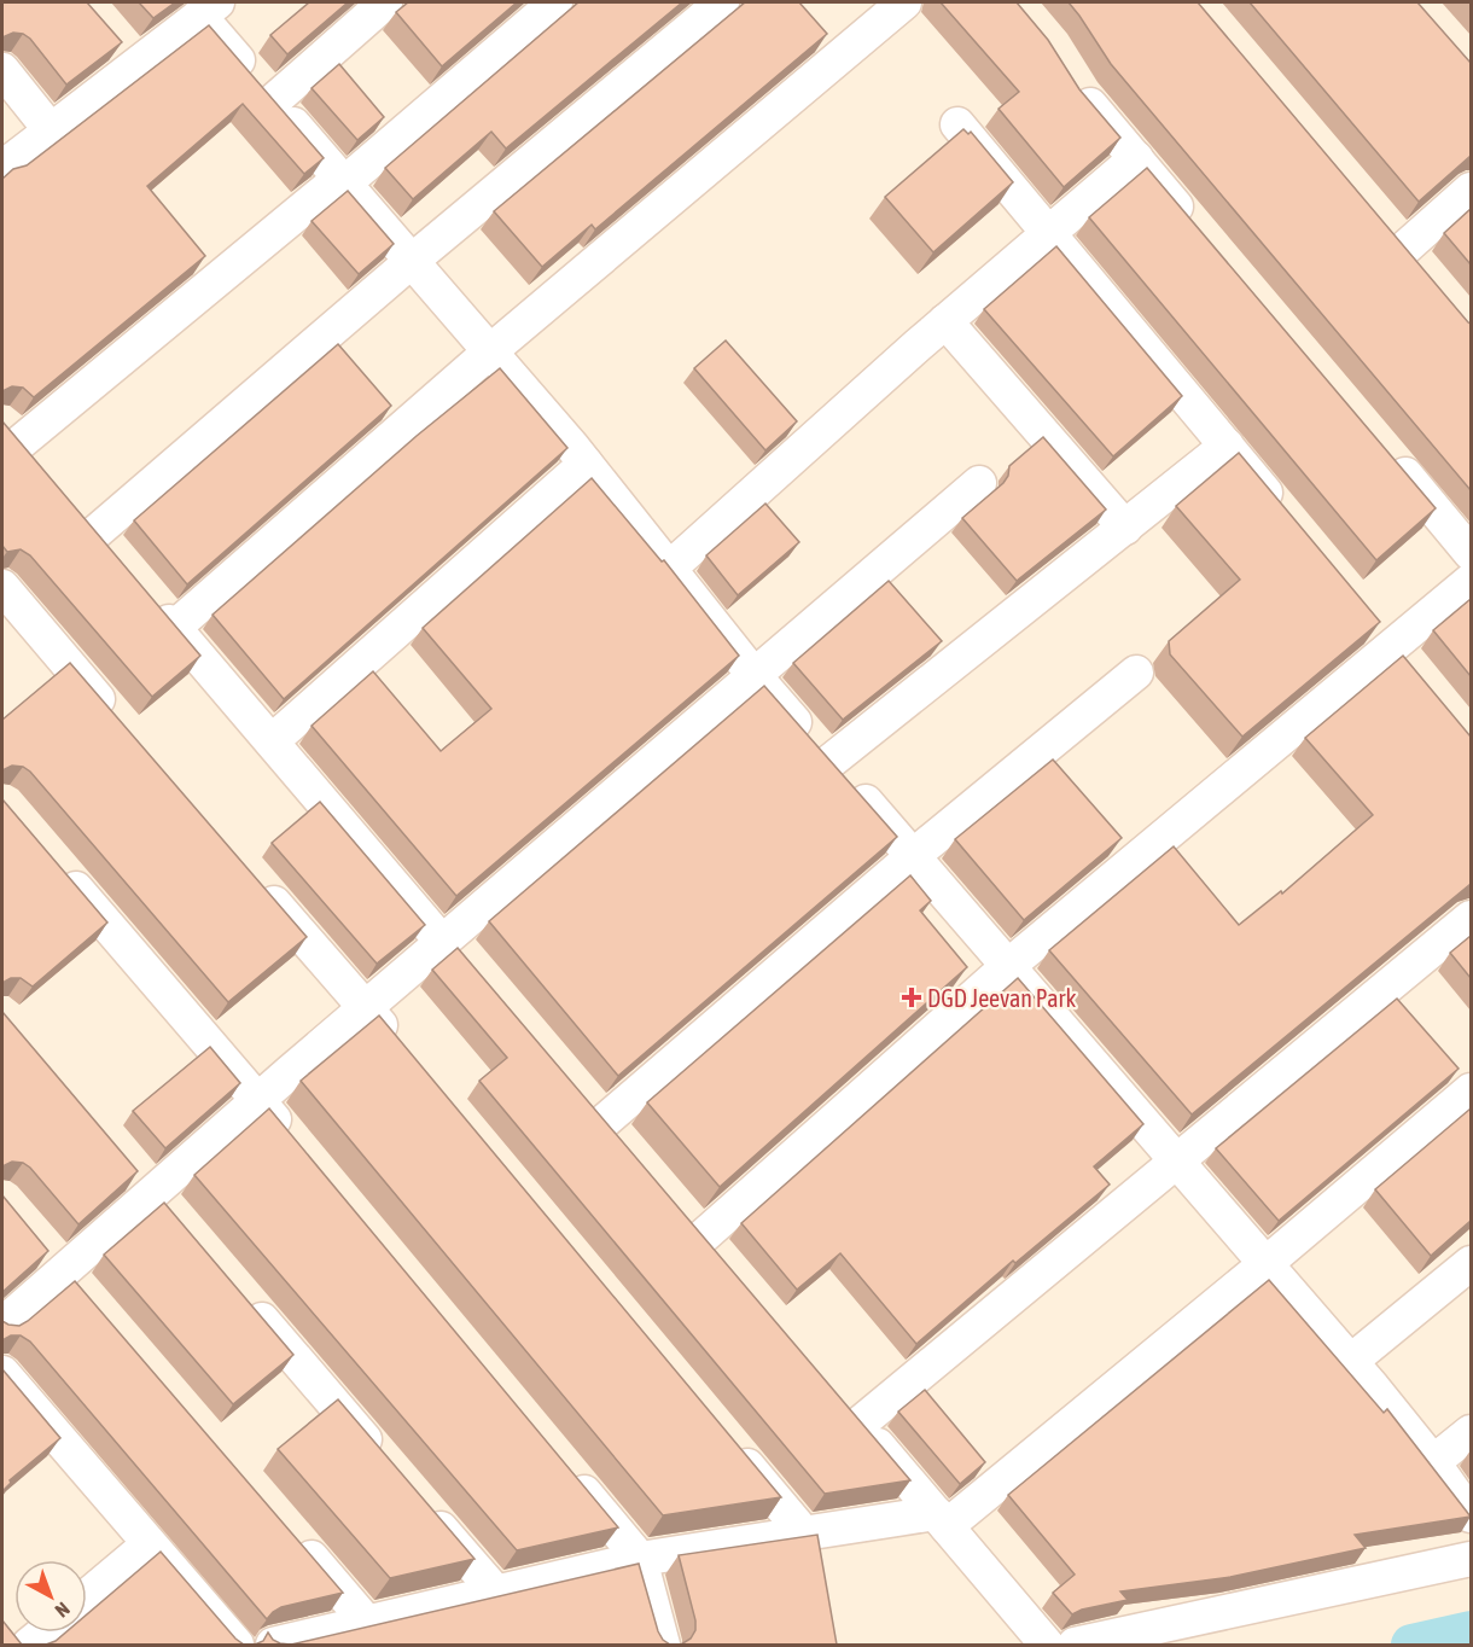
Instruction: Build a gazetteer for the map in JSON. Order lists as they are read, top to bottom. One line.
{"places":{"health":["DGD Jeevan Park"]},"north":"bottom right"}
